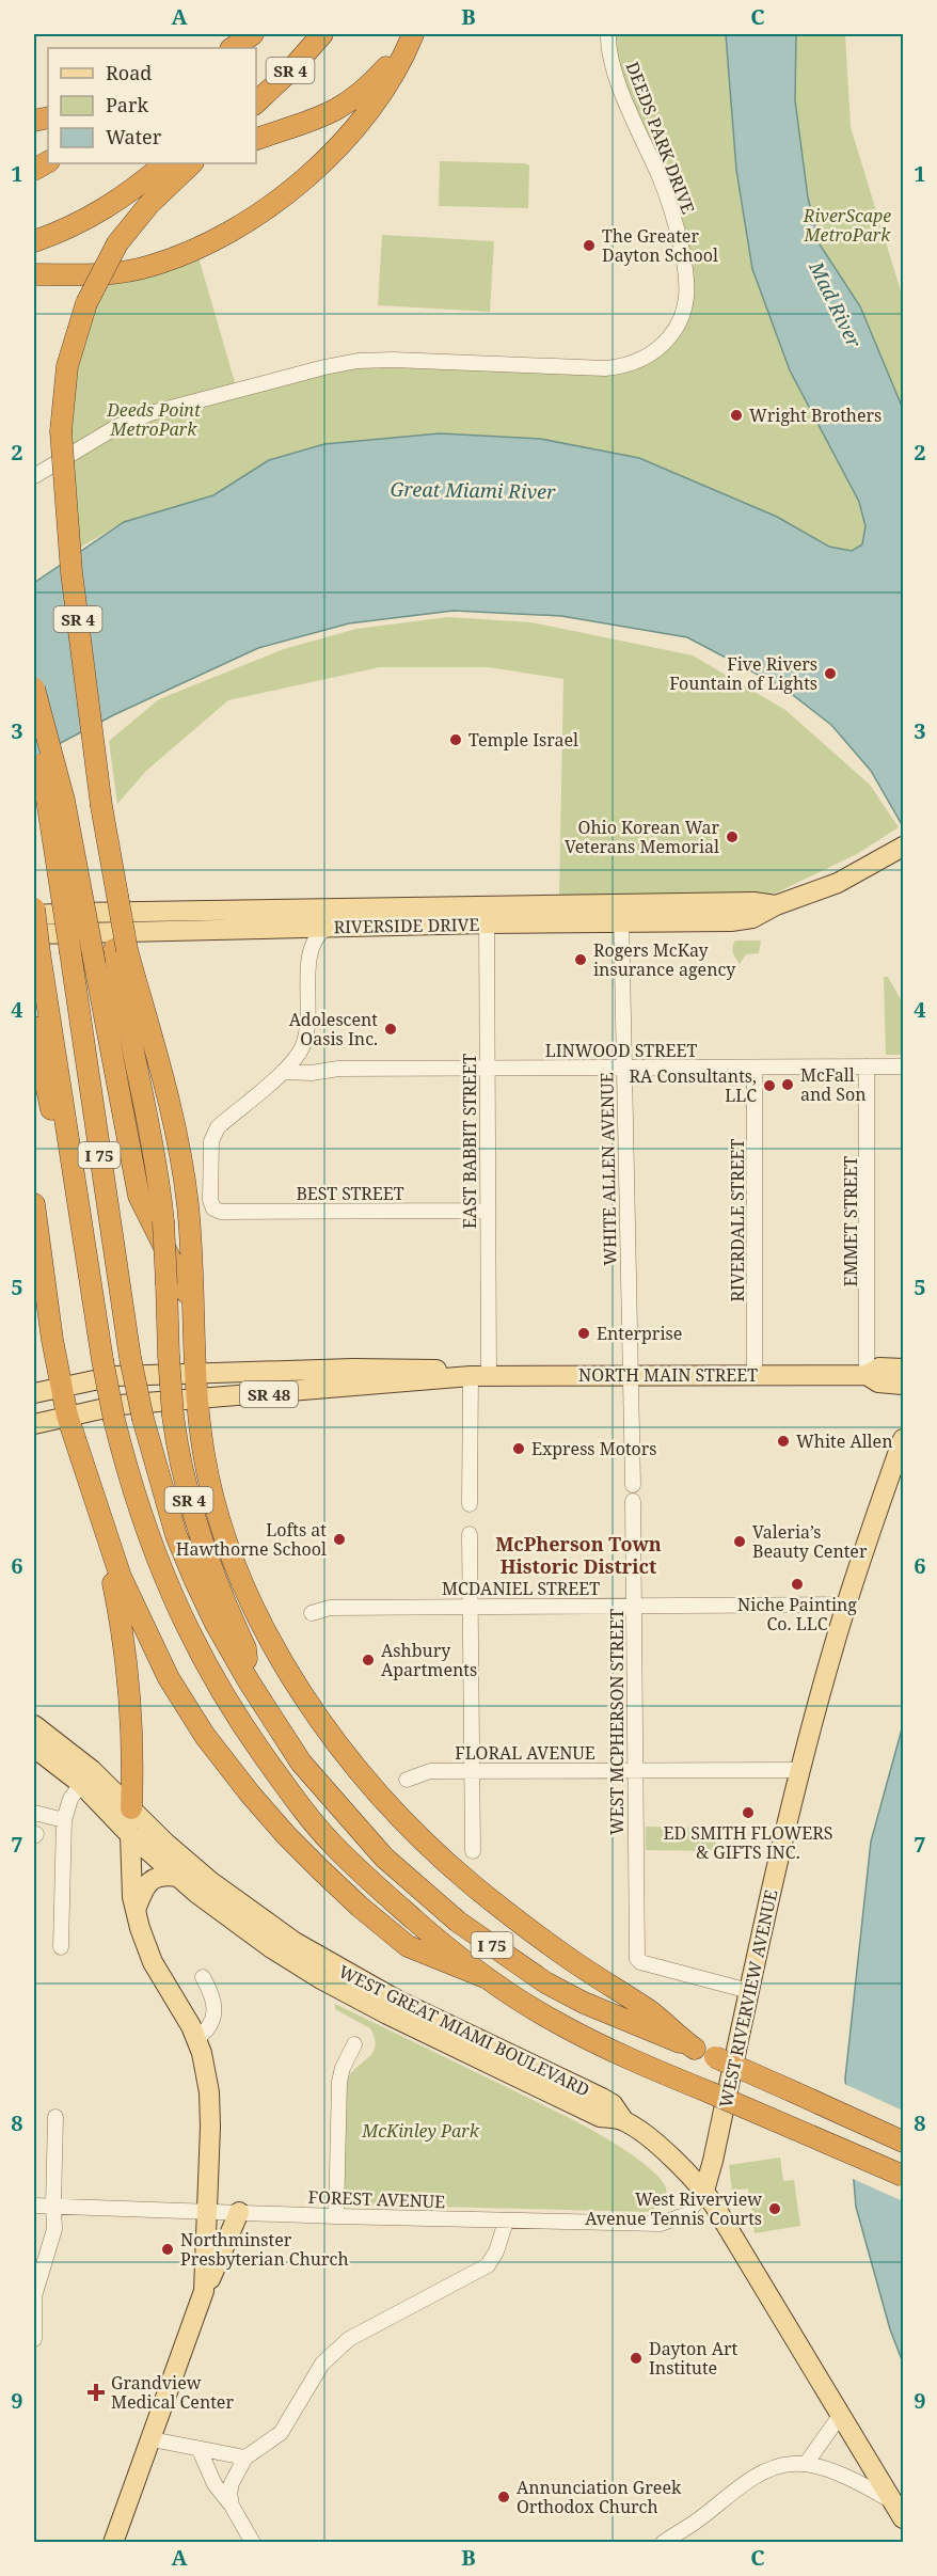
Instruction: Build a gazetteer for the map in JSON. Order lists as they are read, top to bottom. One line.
{"streets":{"highway":["SR 4","I 75"],"main road":["RIVERSIDE DRIVE","NORTH MAIN STREET","SR 48","WEST RIVERVIEW AVENUE","WEST GREAT MIAMI BOULEVARD"],"street":["DEEDS PARK DRIVE","LINWOOD STREET","EAST BABBIT STREET","WHITE ALLEN AVENUE","BEST STREET","RIVERDALE STREET","EMMET STREET","MCDANIEL STREET","WEST MCPHERSON STREET","FLORAL AVENUE","FOREST AVENUE"]},"crossings":[["SR 4","I 75"],["RIVERSIDE DRIVE","EAST BABBIT STREET"],["RIVERSIDE DRIVE","I 75"],["RIVERSIDE DRIVE","WHITE ALLEN AVENUE"],["LINWOOD STREET","EAST BABBIT STREET"],["LINWOOD STREET","WHITE ALLEN AVENUE"],["LINWOOD STREET","BEST STREET"],["LINWOOD STREET","RIVERDALE STREET"],["LINWOOD STREET","EMMET STREET"],["EAST BABBIT STREET","BEST STREET"],["EAST BABBIT STREET","NORTH MAIN STREET"],["WHITE ALLEN AVENUE","NORTH MAIN STREET"],["WHITE ALLEN AVENUE","WEST MCPHERSON STREET"],["RIVERDALE STREET","NORTH MAIN STREET"],["EMMET STREET","NORTH MAIN STREET"],["NORTH MAIN STREET","WEST MCPHERSON STREET"],["MCDANIEL STREET","WEST MCPHERSON STREET"],["MCDANIEL STREET","WEST RIVERVIEW AVENUE"],["WEST MCPHERSON STREET","FLORAL AVENUE"],["WEST MCPHERSON STREET","WEST RIVERVIEW AVENUE"],["FLORAL AVENUE","WEST RIVERVIEW AVENUE"],["WEST RIVERVIEW AVENUE","WEST GREAT MIAMI BOULEVARD"],["WEST RIVERVIEW AVENUE","FOREST AVENUE"],["WEST GREAT MIAMI BOULEVARD","FOREST AVENUE"]],"districts":["McPherson Town Historic District"],"water":["Mad River","Great Miami River"],"parks":["RiverScape MetroPark","Deeds Point MetroPark","McKinley Park"],"places":{"other":["The Greater Dayton School","Wright Brothers","Five Rivers Fountain of Lights","Temple Israel","Ohio Korean War Veterans Memorial","Rogers McKay insurance agency","Adolescent Oasis Inc.","McFall and Son","RA Consultants, LLC","Enterprise","White Allen","Express Motors","Lofts at Hawthorne School","Valeria’s Beauty Center","Niche Painting Co. LLC","Ashbury Apartments","ED SMITH FLOWERS & GIFTS INC.","West Riverview Avenue Tennis Courts","Northminster Presbyterian Church","Dayton Art Institute","Annunciation Greek Orthodox Church"],"health":["Grandview Medical Center"]},"legend":["Road","Park","Water"],"grid":{"columns":["A","B","C"],"rows":["1","2","3","4","5","6","7","8","9"]}}
